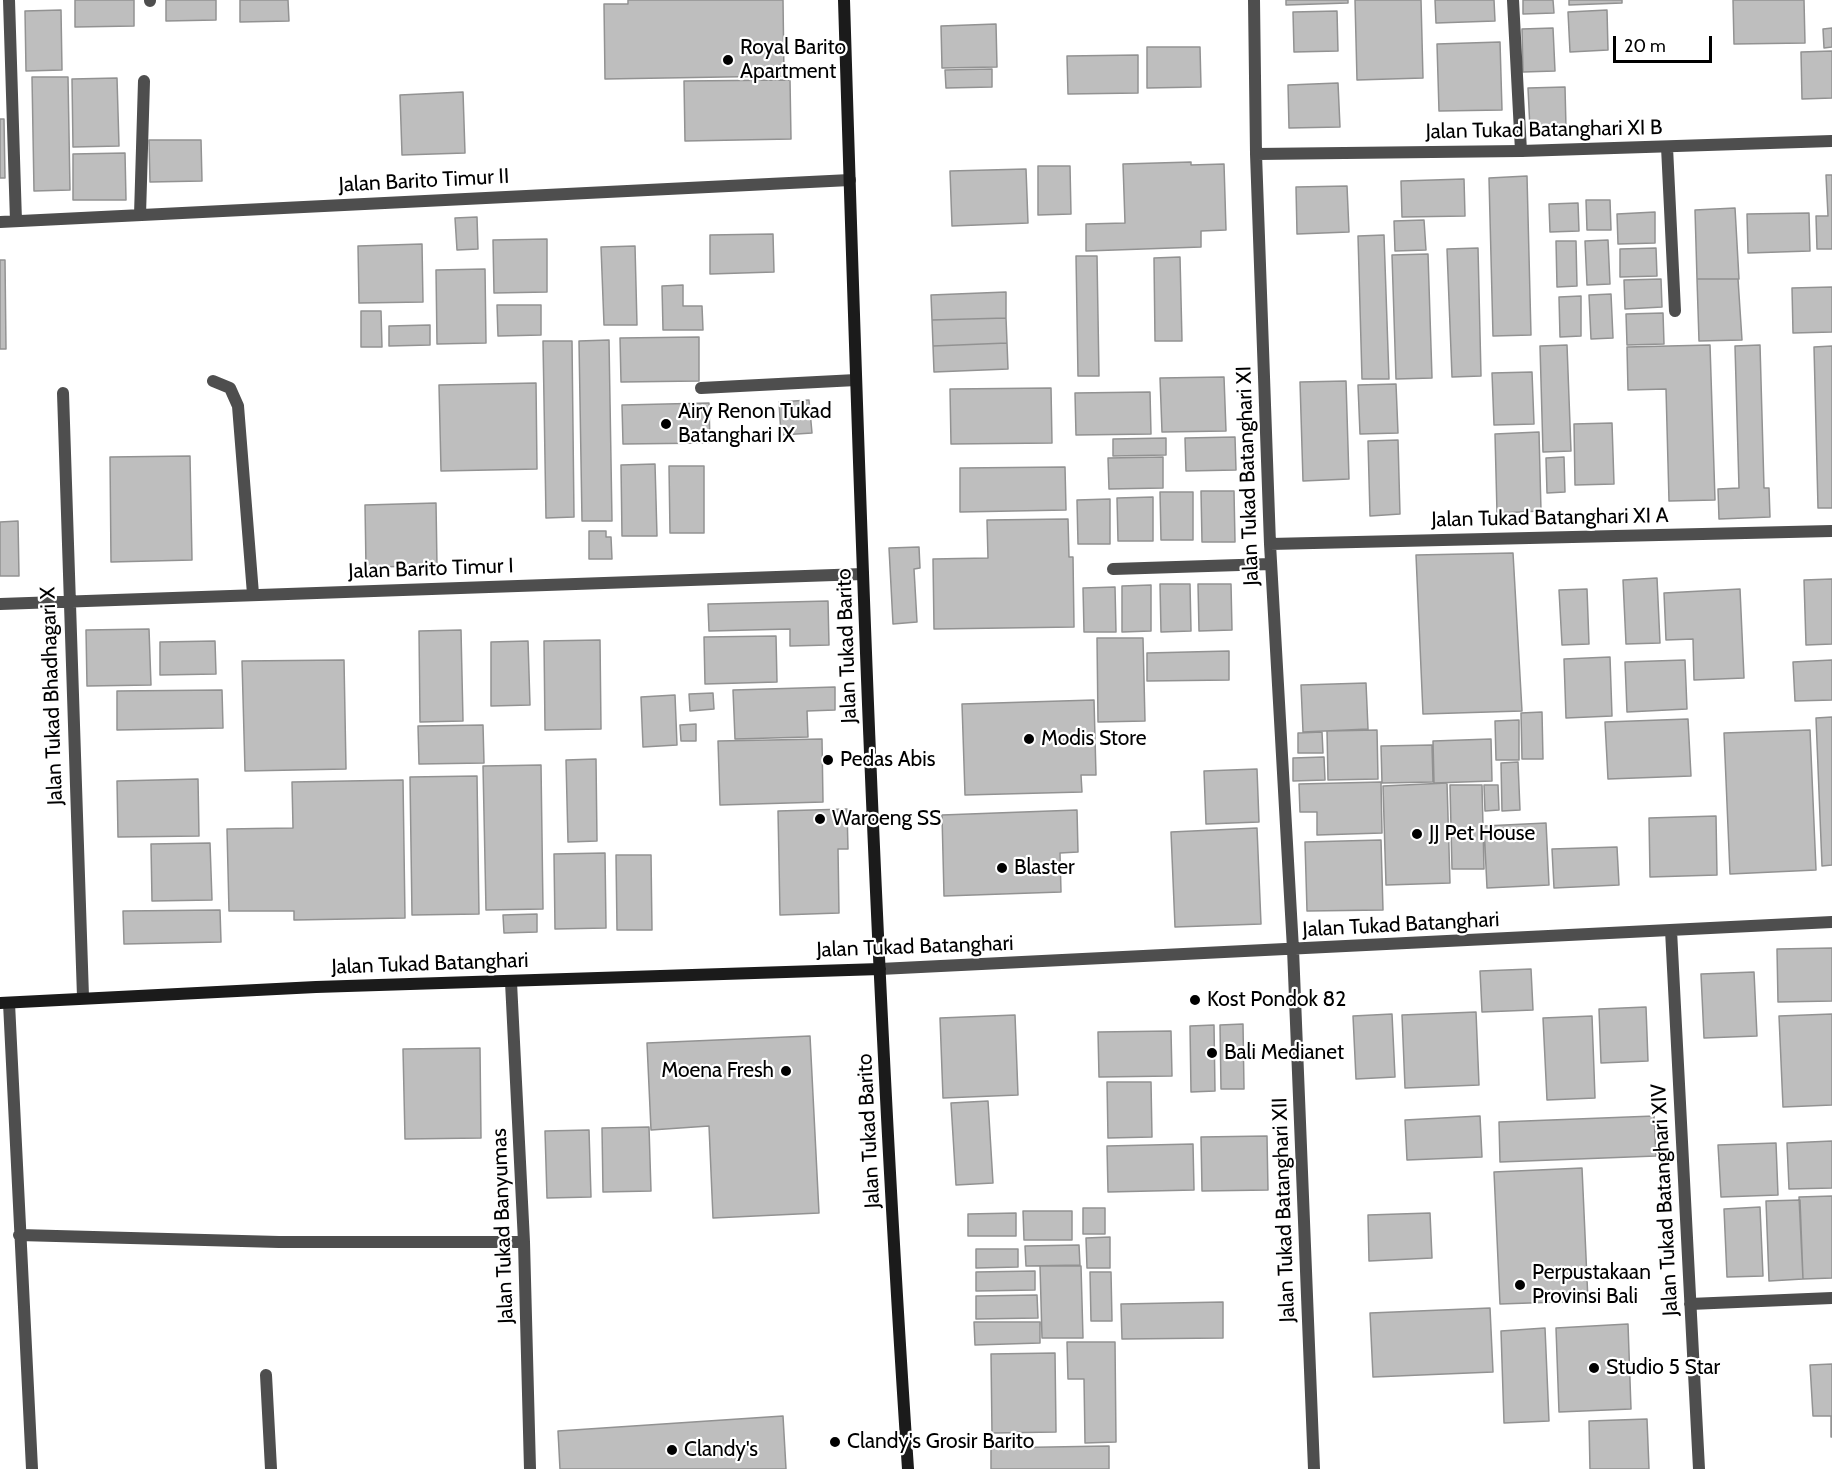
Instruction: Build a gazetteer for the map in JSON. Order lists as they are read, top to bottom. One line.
{"streets":{"street":["Jalan Tukad Batanghari XI B","Jalan Barito Timur II","Jalan Tukad Batanghari XI","Jalan Tukad Batanghari XI A","Jalan Barito Timur I","Jalan Tukad Barito","Jalan Tukad Bhadhagari X","Jalan Tukad Batanghari","Jalan Tukad Batanghari XIV","Jalan Tukad Batanghari XII","Jalan Tukad Banyumas"]},"crossings":[["Jalan Tukad Batanghari XI B","Jalan Tukad Batanghari XI"],["Jalan Barito Timur II","Jalan Tukad Barito"],["Jalan Tukad Batanghari XI","Jalan Tukad Batanghari XI A"],["Jalan Tukad Batanghari XI","Jalan Tukad Batanghari"],["Jalan Tukad Batanghari XI","Jalan Tukad Batanghari XII"],["Jalan Barito Timur I","Jalan Tukad Barito"],["Jalan Barito Timur I","Jalan Tukad Bhadhagari X"],["Jalan Tukad Barito","Jalan Tukad Batanghari"],["Jalan Tukad Bhadhagari X","Jalan Tukad Batanghari"],["Jalan Tukad Batanghari","Jalan Tukad Batanghari XIV"],["Jalan Tukad Batanghari","Jalan Tukad Batanghari XII"],["Jalan Tukad Batanghari","Jalan Tukad Banyumas"]],"places":["Royal Barito Apartment","Airy Renon Tukad Batanghari IX","Modis Store","Pedas Abis","Waroeng SS","JJ Pet House","Blaster","Kost Pondok 82","Bali Medianet","Moena Fresh","Perpustakaan Provinsi Bali","Studio 5 Star","Clandy's Grosir Barito","Clandy's"],"scale_bar":"20 m"}
